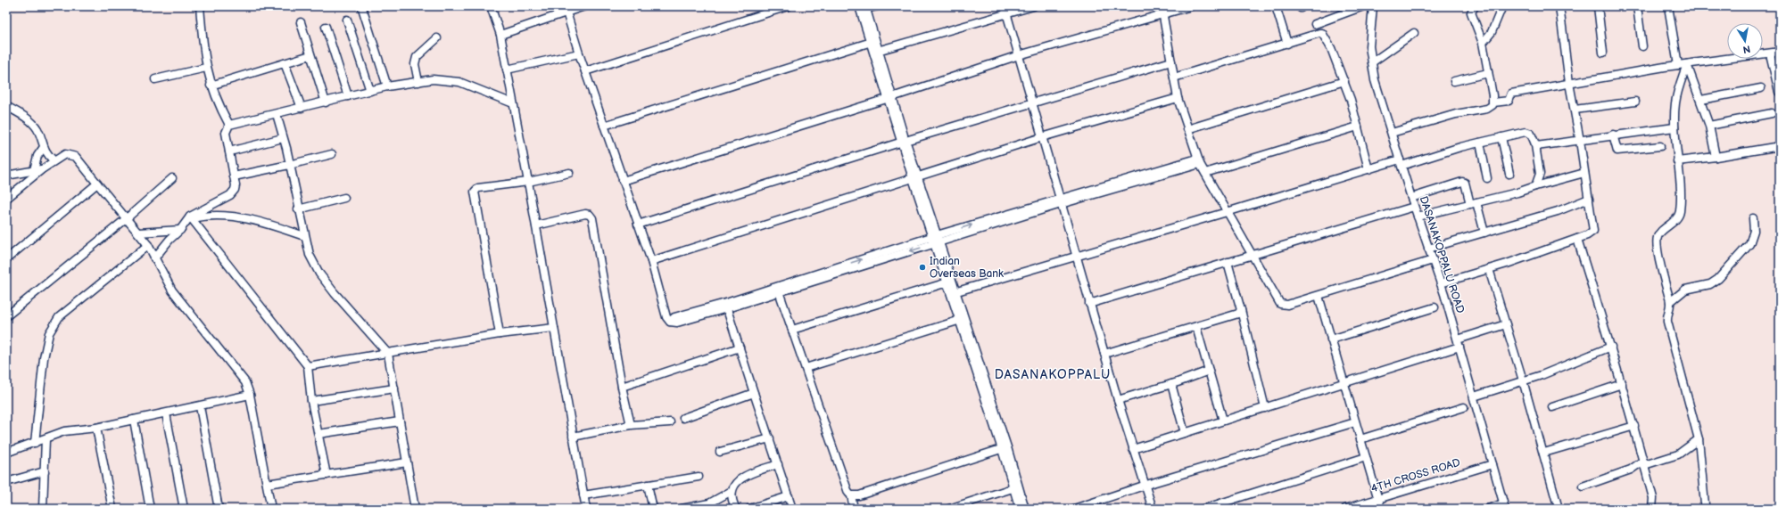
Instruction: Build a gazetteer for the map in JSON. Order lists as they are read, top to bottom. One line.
{"streets":{"street":["DASANAKOPPALU ROAD","4TH CROSS ROAD"]},"crossings":[["DASANAKOPPALU ROAD","4TH CROSS ROAD"]],"districts":["DASANAKOPPALU"],"places":["Indian Overseas Bank"],"north":"bottom"}
